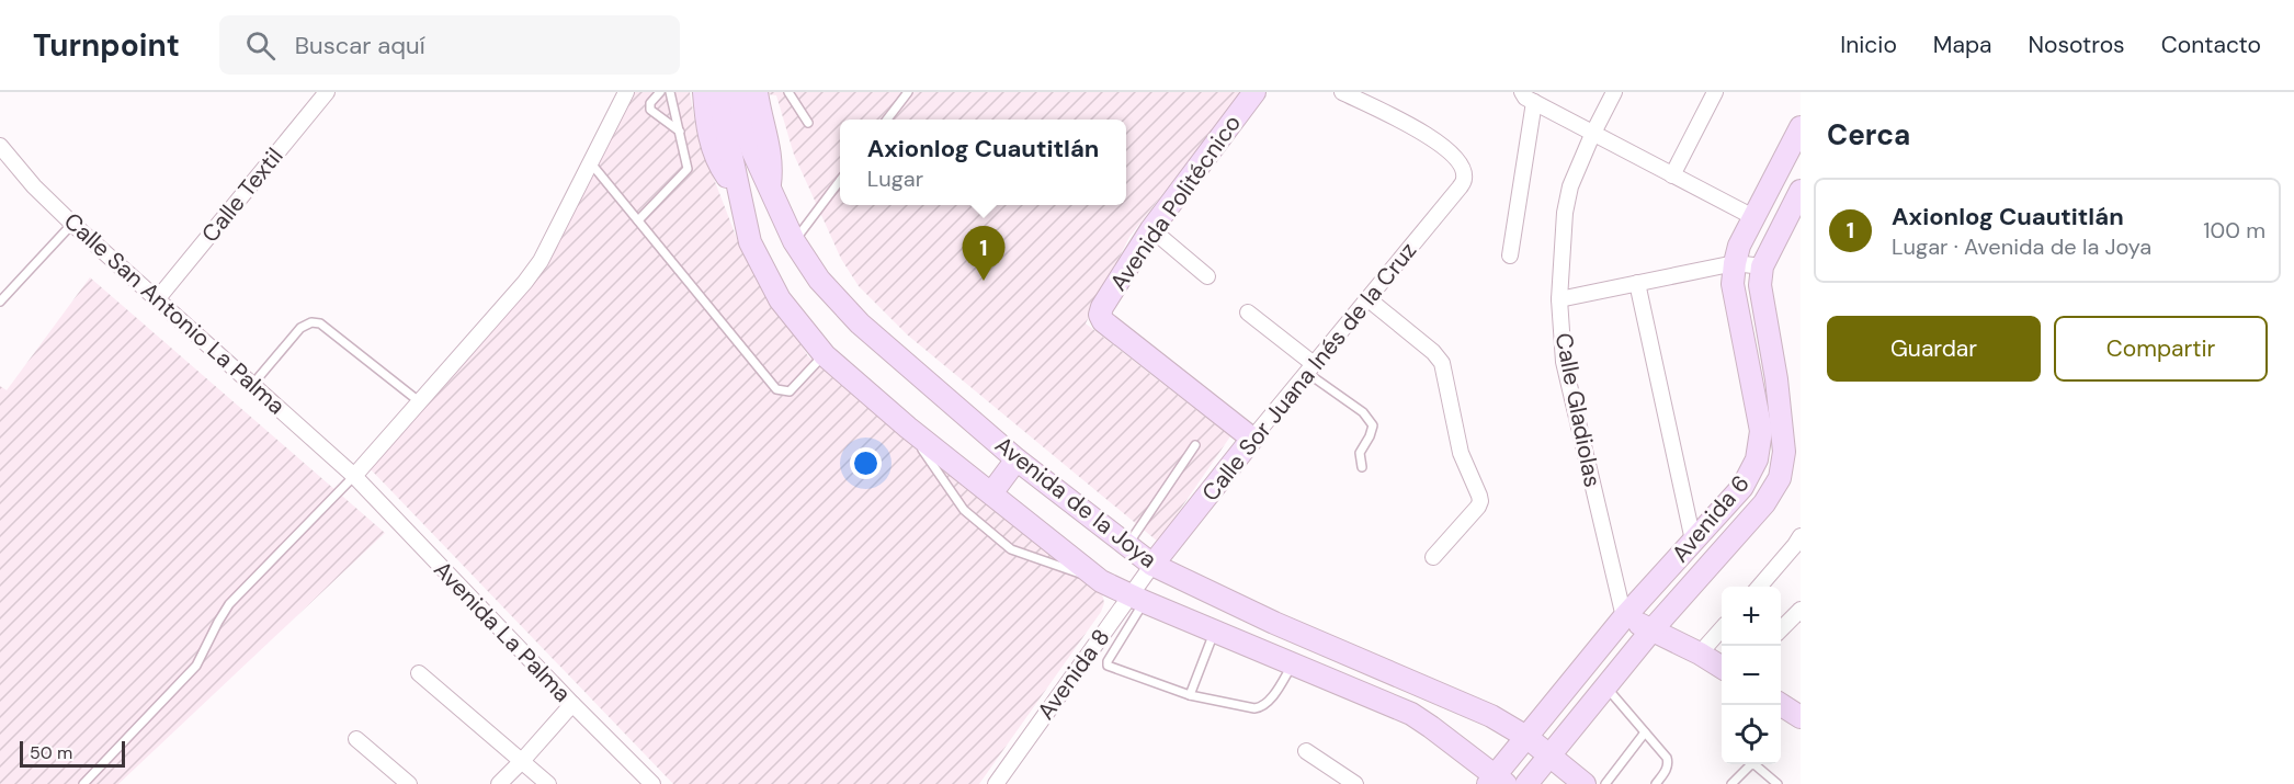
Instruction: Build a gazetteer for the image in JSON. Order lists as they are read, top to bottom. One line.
{"streets":{"street":["Calle Textil","Avenida Politécnico","Calle San Antonio La Palma","Calle Sor Juana Inés de la Cruz","Calle Gladiolas","Avenida de la Joya","Avenida 6","Avenida La Palma","Avenida 8"]},"crossings":[["Calle Textil","Calle San Antonio La Palma"],["Avenida Politécnico","Calle Sor Juana Inés de la Cruz"],["Calle San Antonio La Palma","Avenida La Palma"],["Calle Sor Juana Inés de la Cruz","Avenida de la Joya"],["Calle Sor Juana Inés de la Cruz","Avenida 8"],["Calle Gladiolas","Avenida 6"],["Avenida de la Joya","Avenida 6"],["Avenida de la Joya","Avenida 8"]],"scale_bar":"50 m","page":{"header":"Turnpoint","search":"Buscar aquí","nav":["Inicio","Mapa","Nosotros","Contacto"],"heading":"Cerca","popup":["Axionlog Cuautitlán","Lugar"],"list":[{"mark":"1","name":"Axionlog Cuautitlán","note":"Lugar · Avenida de la Joya","value":"100 m"}],"pins":"1","buttons":["Guardar","Compartir"],"map_buttons":["+","−"],"scale":"50 m"}}
